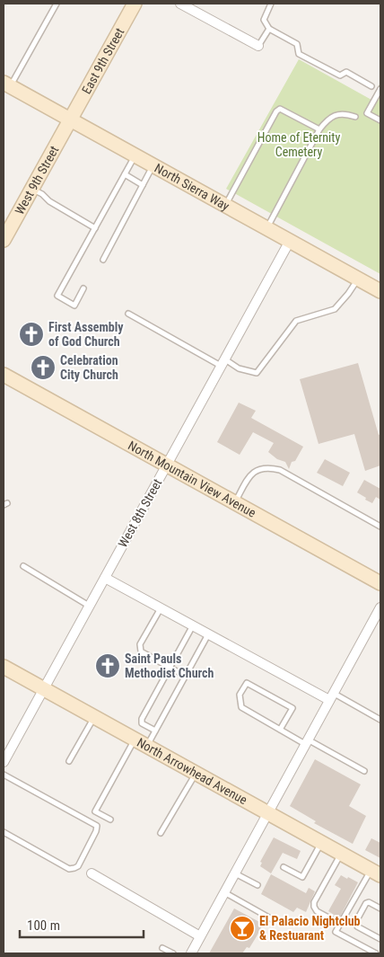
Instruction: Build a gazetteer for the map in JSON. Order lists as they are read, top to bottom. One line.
{"streets":{"street":["East 9th Street","West 9th Street","North Sierra Way","North Mountain View Avenue","West 8th Street","North Arrowhead Avenue"]},"crossings":[["East 9th Street","West 9th Street"],["East 9th Street","North Sierra Way"],["West 9th Street","North Sierra Way"],["North Sierra Way","West 8th Street"],["North Mountain View Avenue","West 8th Street"],["West 8th Street","North Arrowhead Avenue"]],"parks":["Home of Eternity Cemetery"],"places":{"church":["First Assembly of God Church","Celebration City Church","Saint Pauls Methodist Church"],"bar":["El Palacio Nightclub & Restuarant"]},"scale_bar":"100 m"}
